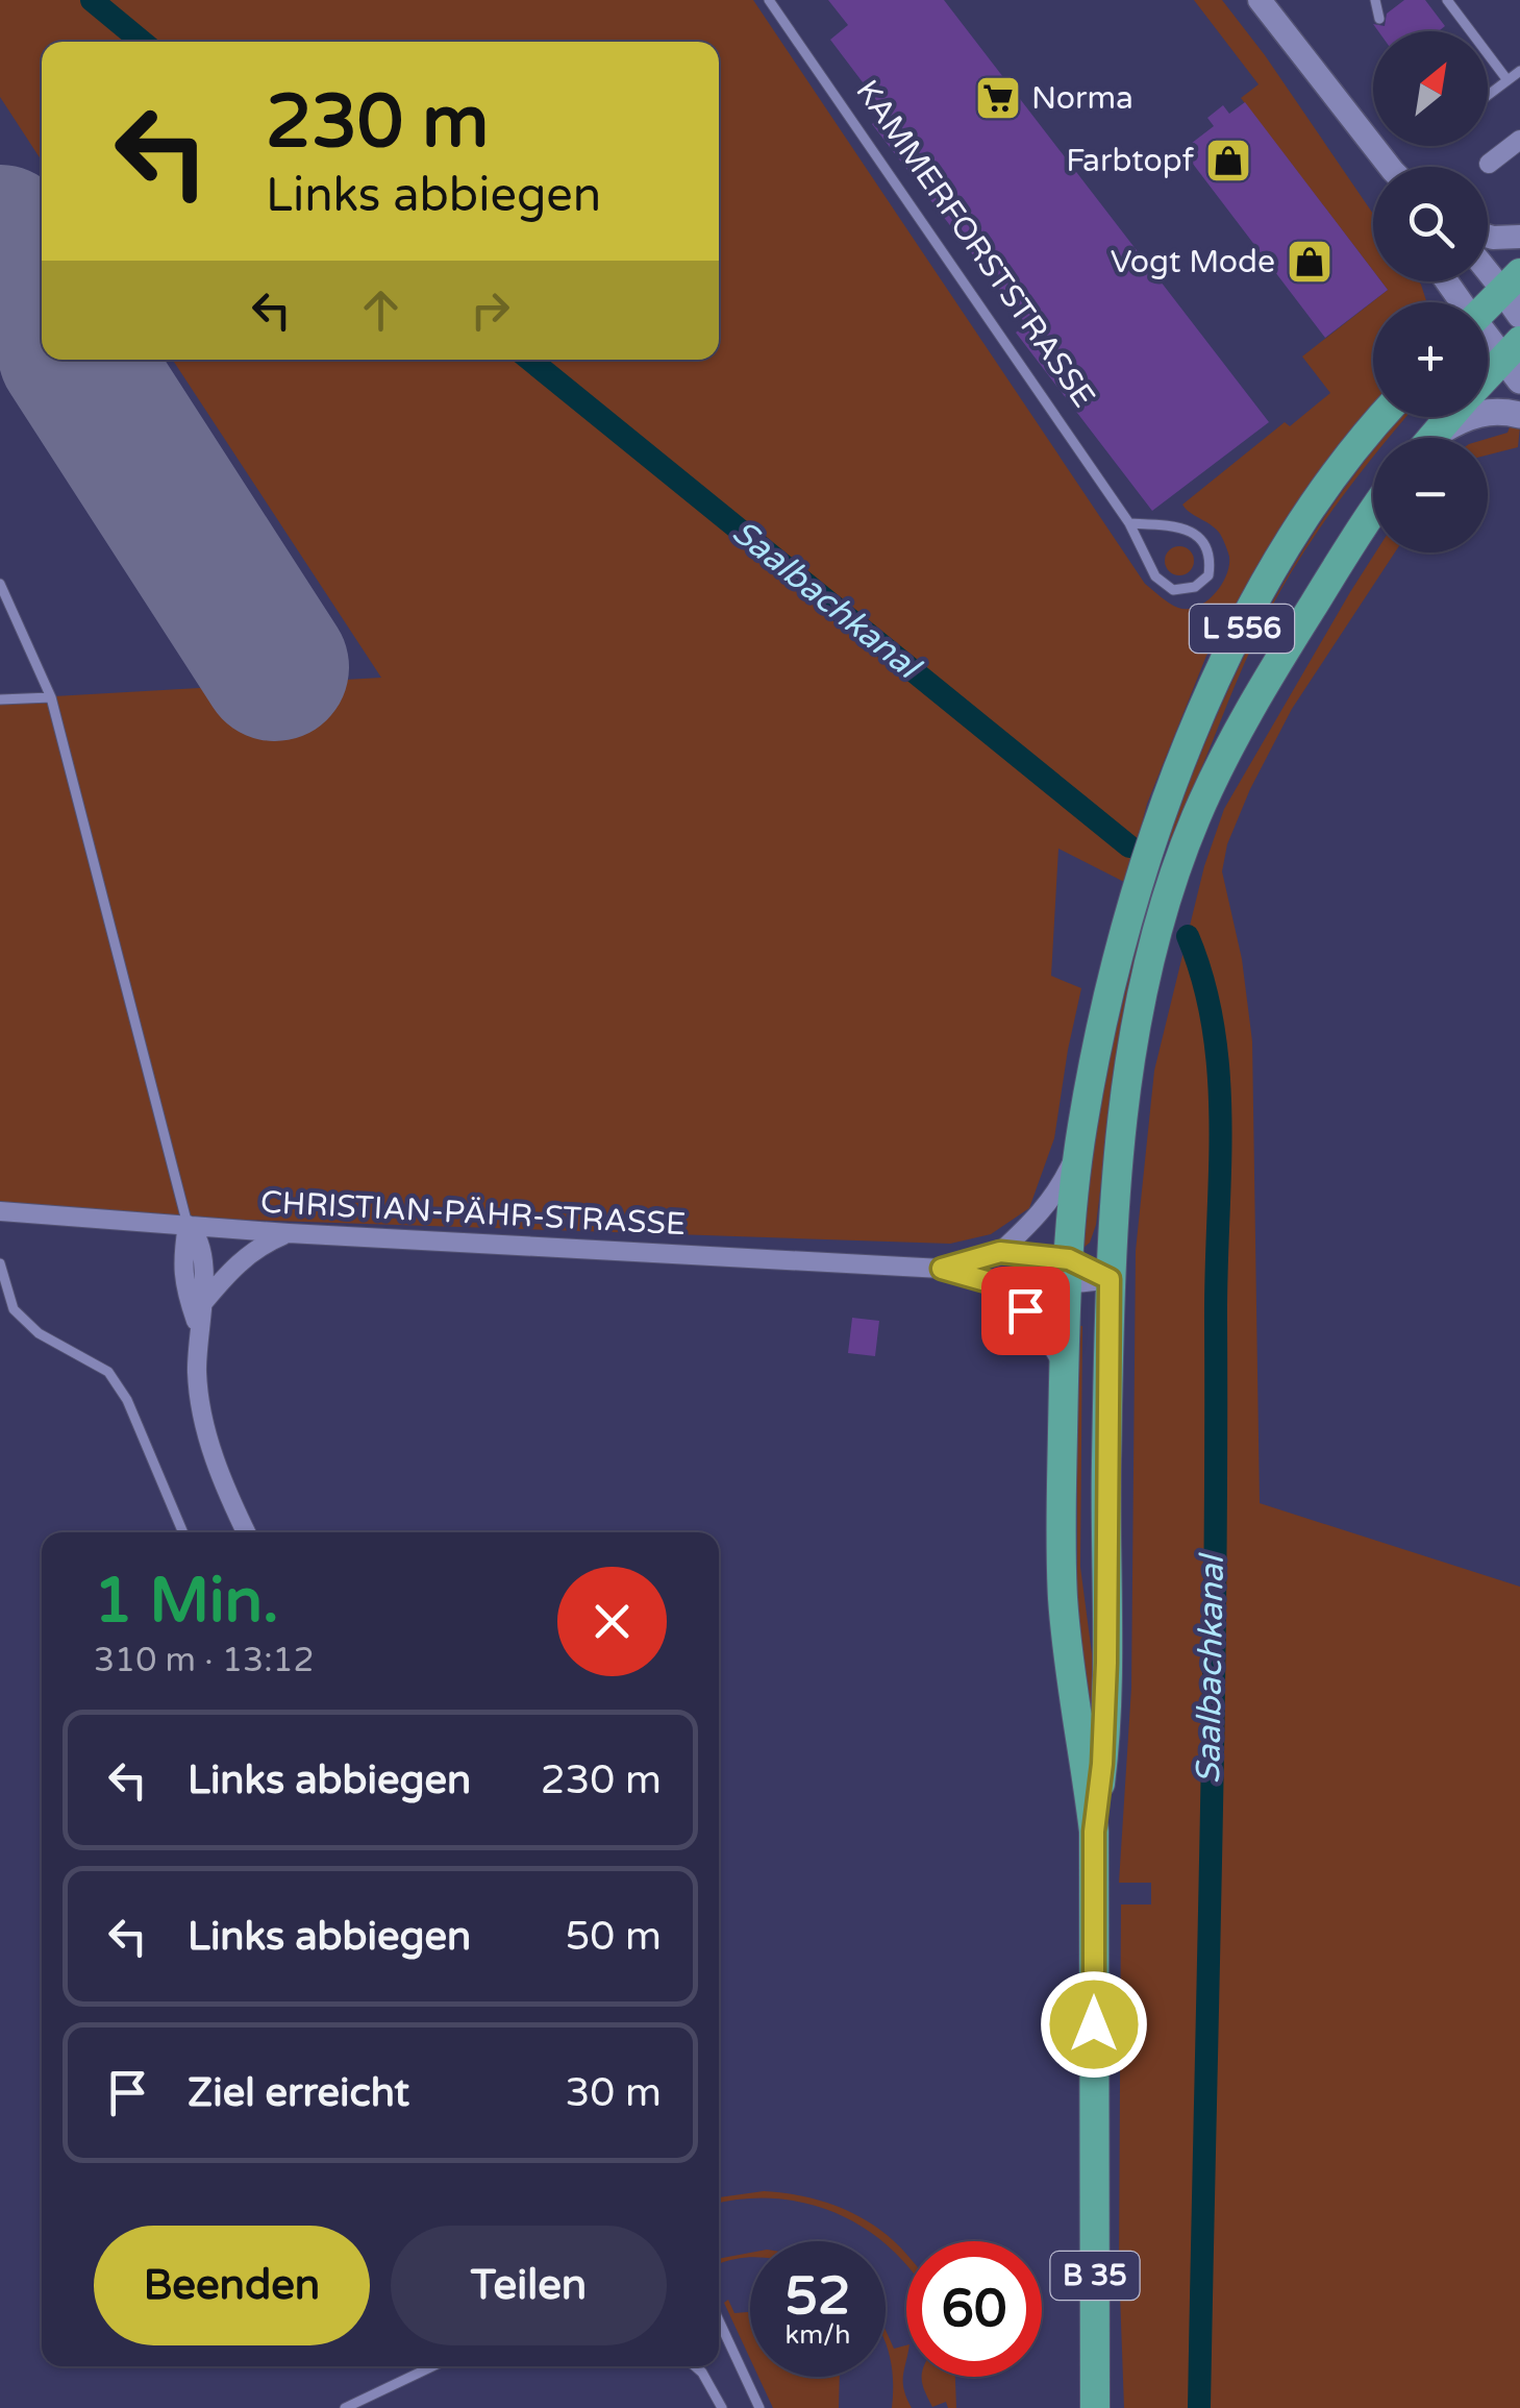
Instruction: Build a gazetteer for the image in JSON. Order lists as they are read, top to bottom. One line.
{"streets":{"main road":["L 556","B 35"],"street":["CHRISTIAN-PÄHR-STRASSE"],"lane":["KAMMERFORSTSTRASSE"]},"crossings":[["L 556","CHRISTIAN-PÄHR-STRASSE"],["L 556","B 35"],["CHRISTIAN-PÄHR-STRASSE","B 35"]],"water":["Saalbachkanal"],"places":{"supermarket":["Norma"],"shop":["Farbtopf","Vogt Mode"]},"north":"top right","page":{"map_buttons":["+","−"],"turn":["230 m","Links abbiegen"],"heading":["1 Min.","310 m · 13:12"],"list":[{"name":"Links abbiegen","value":"230 m"},{"name":"Links abbiegen","value":"50 m"},{"name":"Ziel erreicht","value":"30 m"}],"buttons":["Beenden","Teilen"],"speed":"52 km/h","limit":"60"}}
